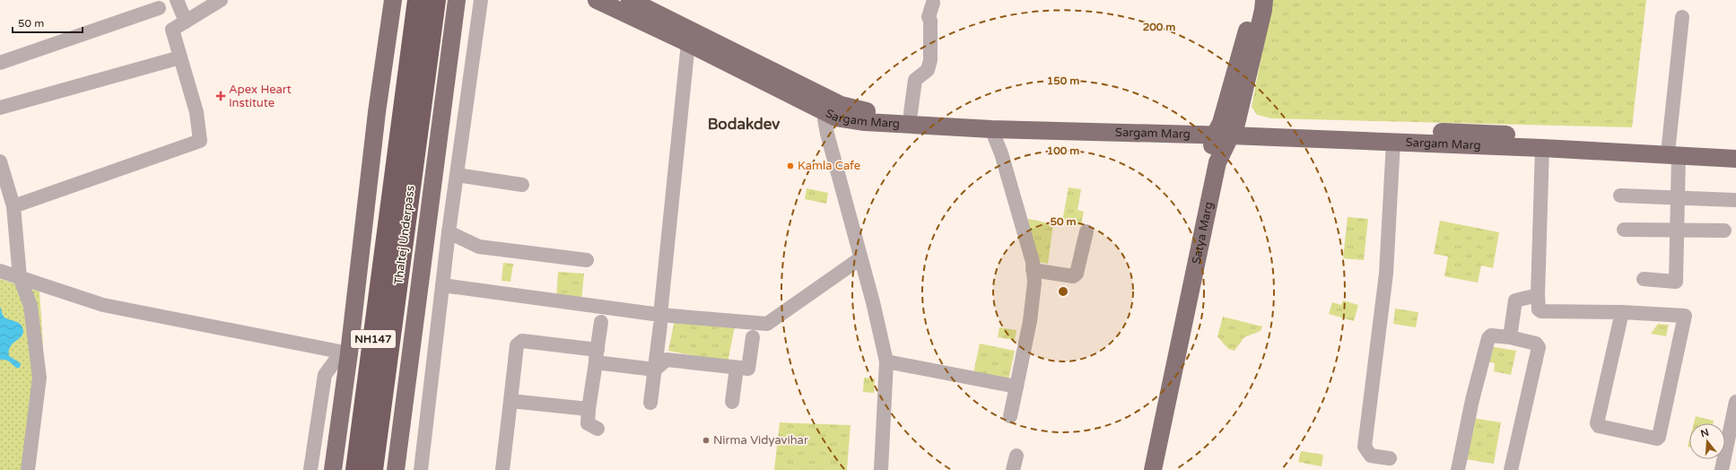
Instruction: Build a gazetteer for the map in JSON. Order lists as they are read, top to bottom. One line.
{"streets":{"highway":["Thaltej Underpass","NH147"],"main road":["Sargam Marg","Satya Marg"]},"crossings":[["Sargam Marg","Satya Marg"]],"districts":["Bodakdev"],"places":{"health":["Apex Heart Institute"],"other":["Kamla Cafe","Nirma Vidyavihar"]},"scale_bar":"50 m","north":"top","rings":["200 m","150 m","100 m","50 m"]}
